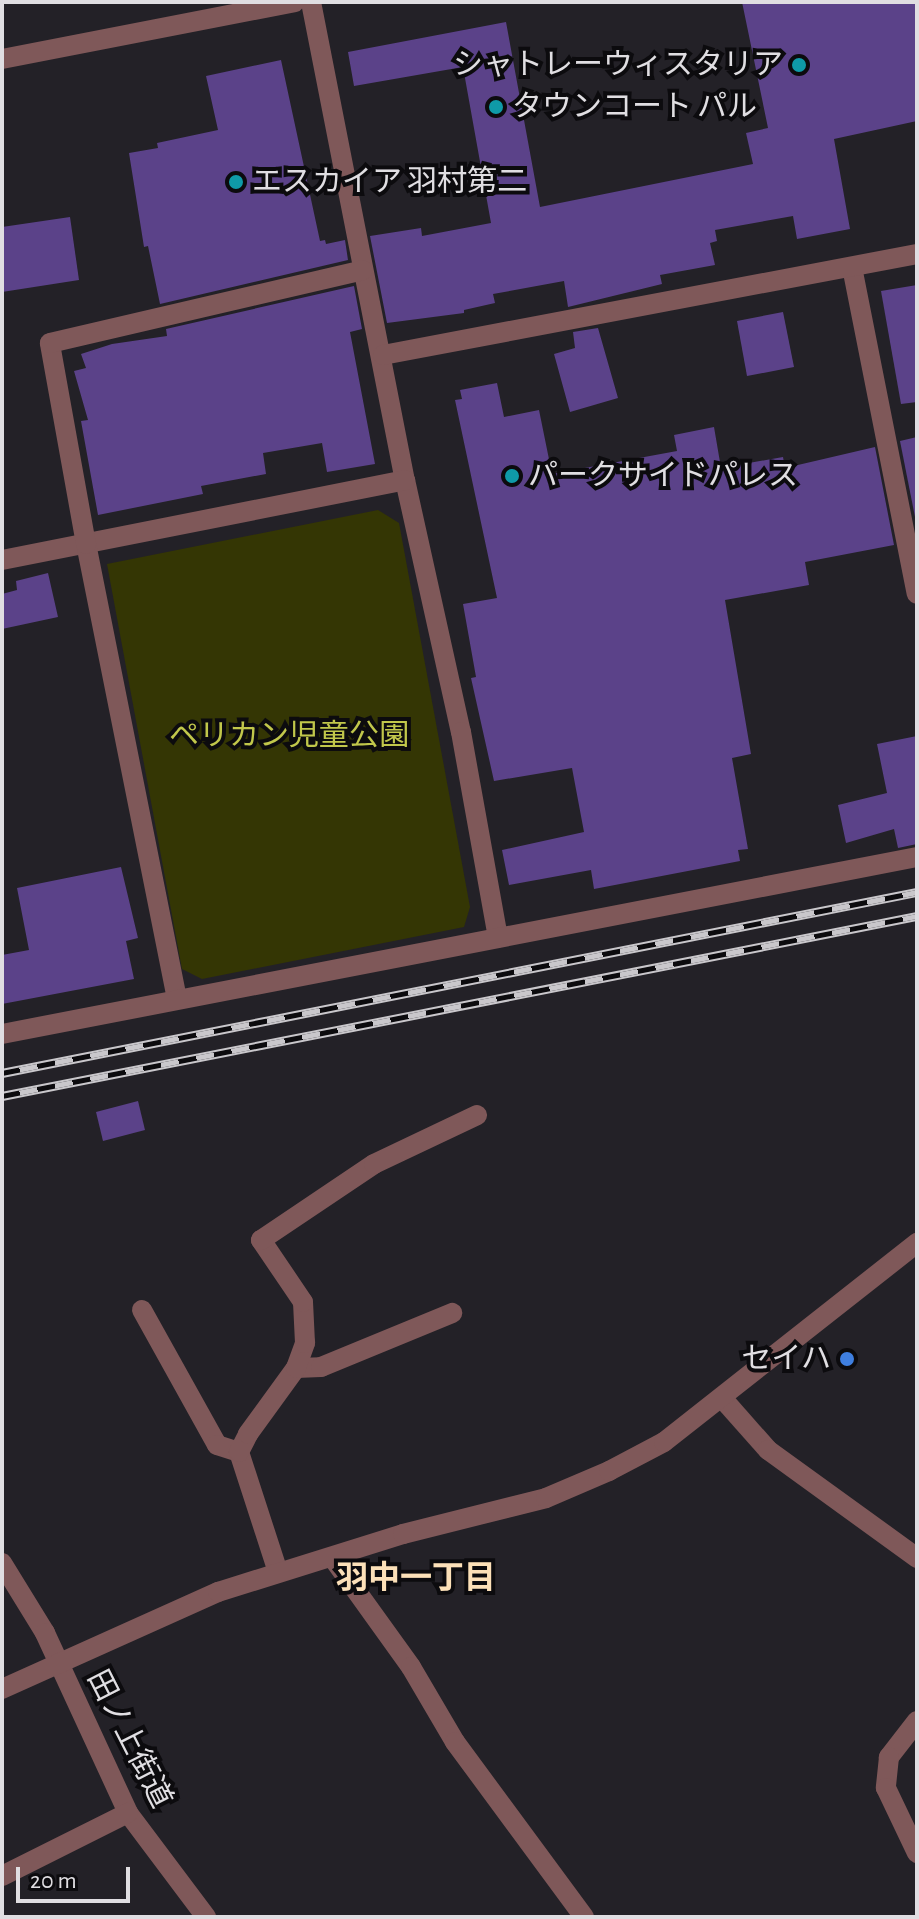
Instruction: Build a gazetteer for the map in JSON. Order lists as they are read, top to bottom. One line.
{"streets":{"street":["田ノ上街道"]},"districts":["羽中一丁目"],"parks":["ペリカン児童公園"],"places":["シャトレーウィスタリア","タウンコート パル","エスカイア 羽村第二","パークサイドパレス","セイハ"],"scale_bar":"20 m"}
